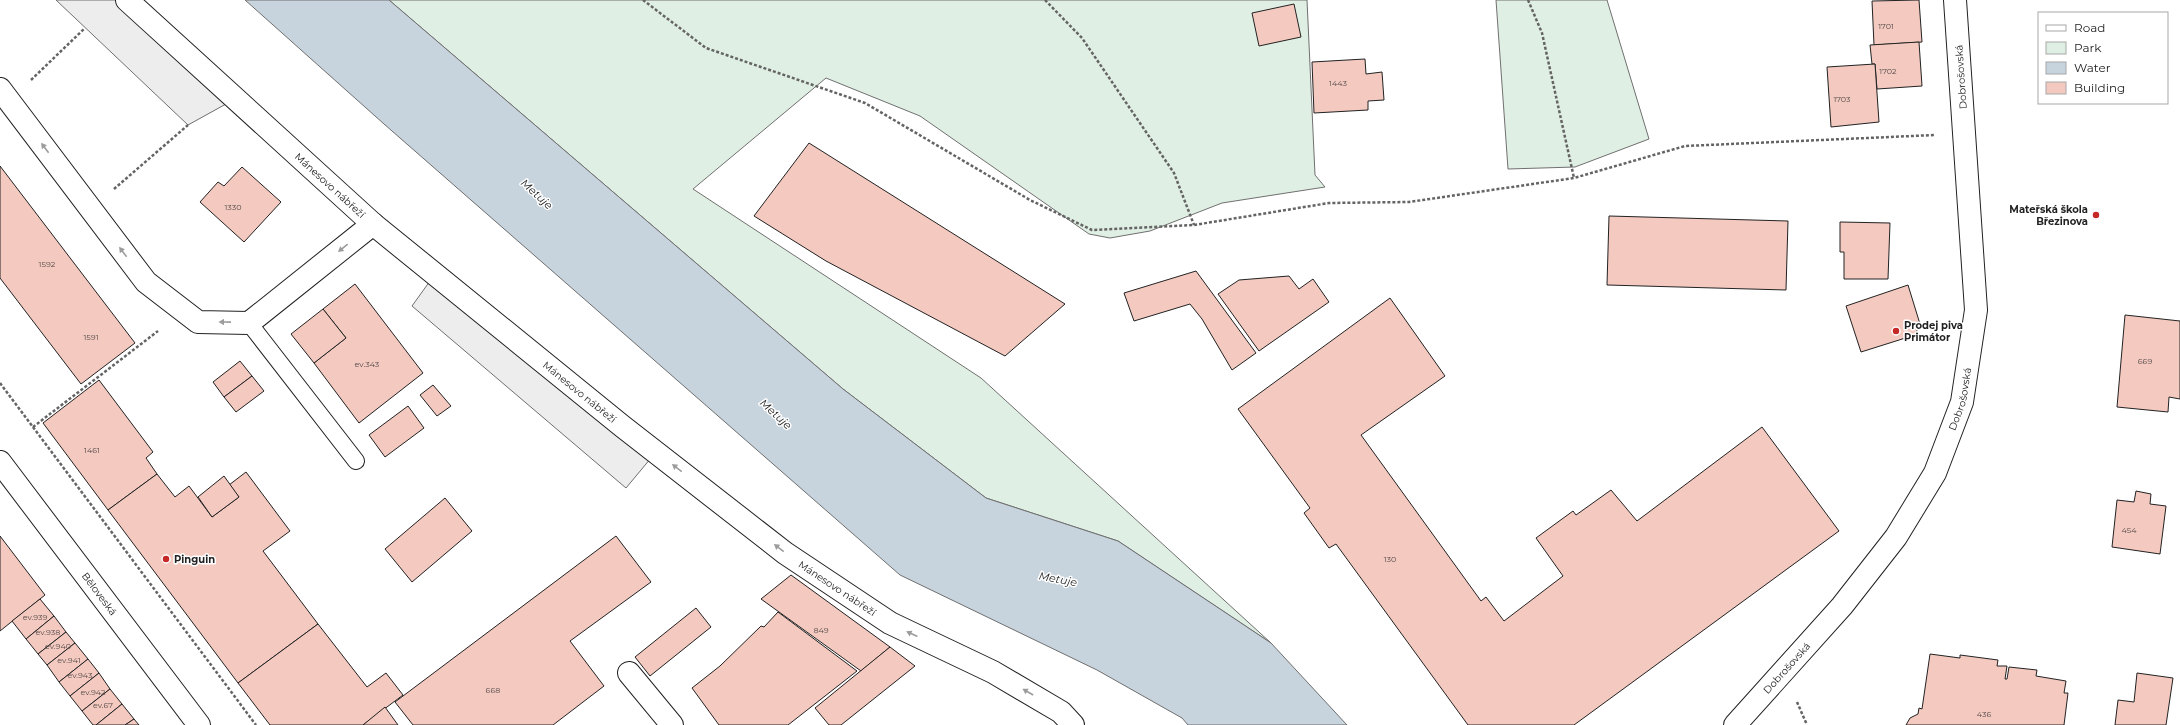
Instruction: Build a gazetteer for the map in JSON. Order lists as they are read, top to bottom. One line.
{"streets":{"street":["Dobrošovská","Mánesovo nábřeží","Běloveská"]},"one_way":["Mánesovo nábřeží"],"water":["Metuje"],"places":["Mateřská škola Březinova","Prodej piva Primátor","Pinguin"],"house_numbers":["1701","1702","1443","1703","1330","1592","1591","669","ev.343","1461","454","130","ev.939","849","ev.938","ev.940","ev.941","ev.943","668","ev.942","ev.67","436"],"legend":["Road","Park","Water","Building"]}
